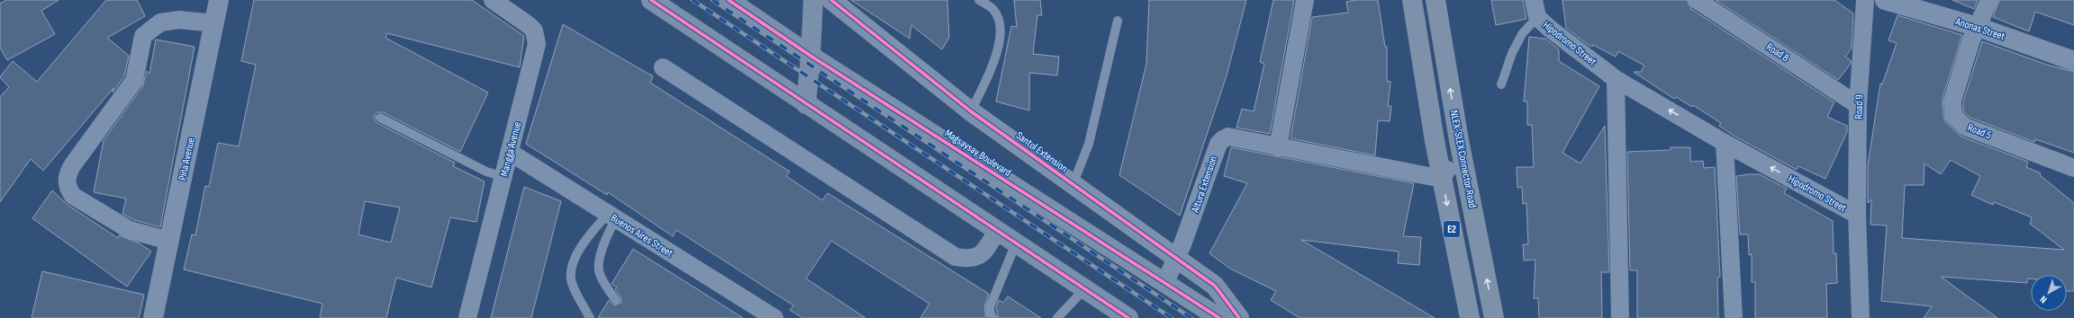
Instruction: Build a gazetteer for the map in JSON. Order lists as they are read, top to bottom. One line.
{"streets":{"highway":["NLEX-SLEX Connector Road","E2"],"main road":["Magsaysay Boulevard"],"street":["Anonas Street","Hipodromo Street","Road 8","Road 9","Road 5","Mangga Avenue","Santol Extension","Piña Avenue","Altura Extension","Buenos Aires Street"]},"crossings":[["Anonas Street","Road 5"],["Hipodromo Street","Road 9"],["Road 8","Road 9"],["Mangga Avenue","Buenos Aires Street"],["Santol Extension","Altura Extension"],["Magsaysay Boulevard","Altura Extension"]],"one_way":["Hipodromo Street"],"north":"bottom left"}
